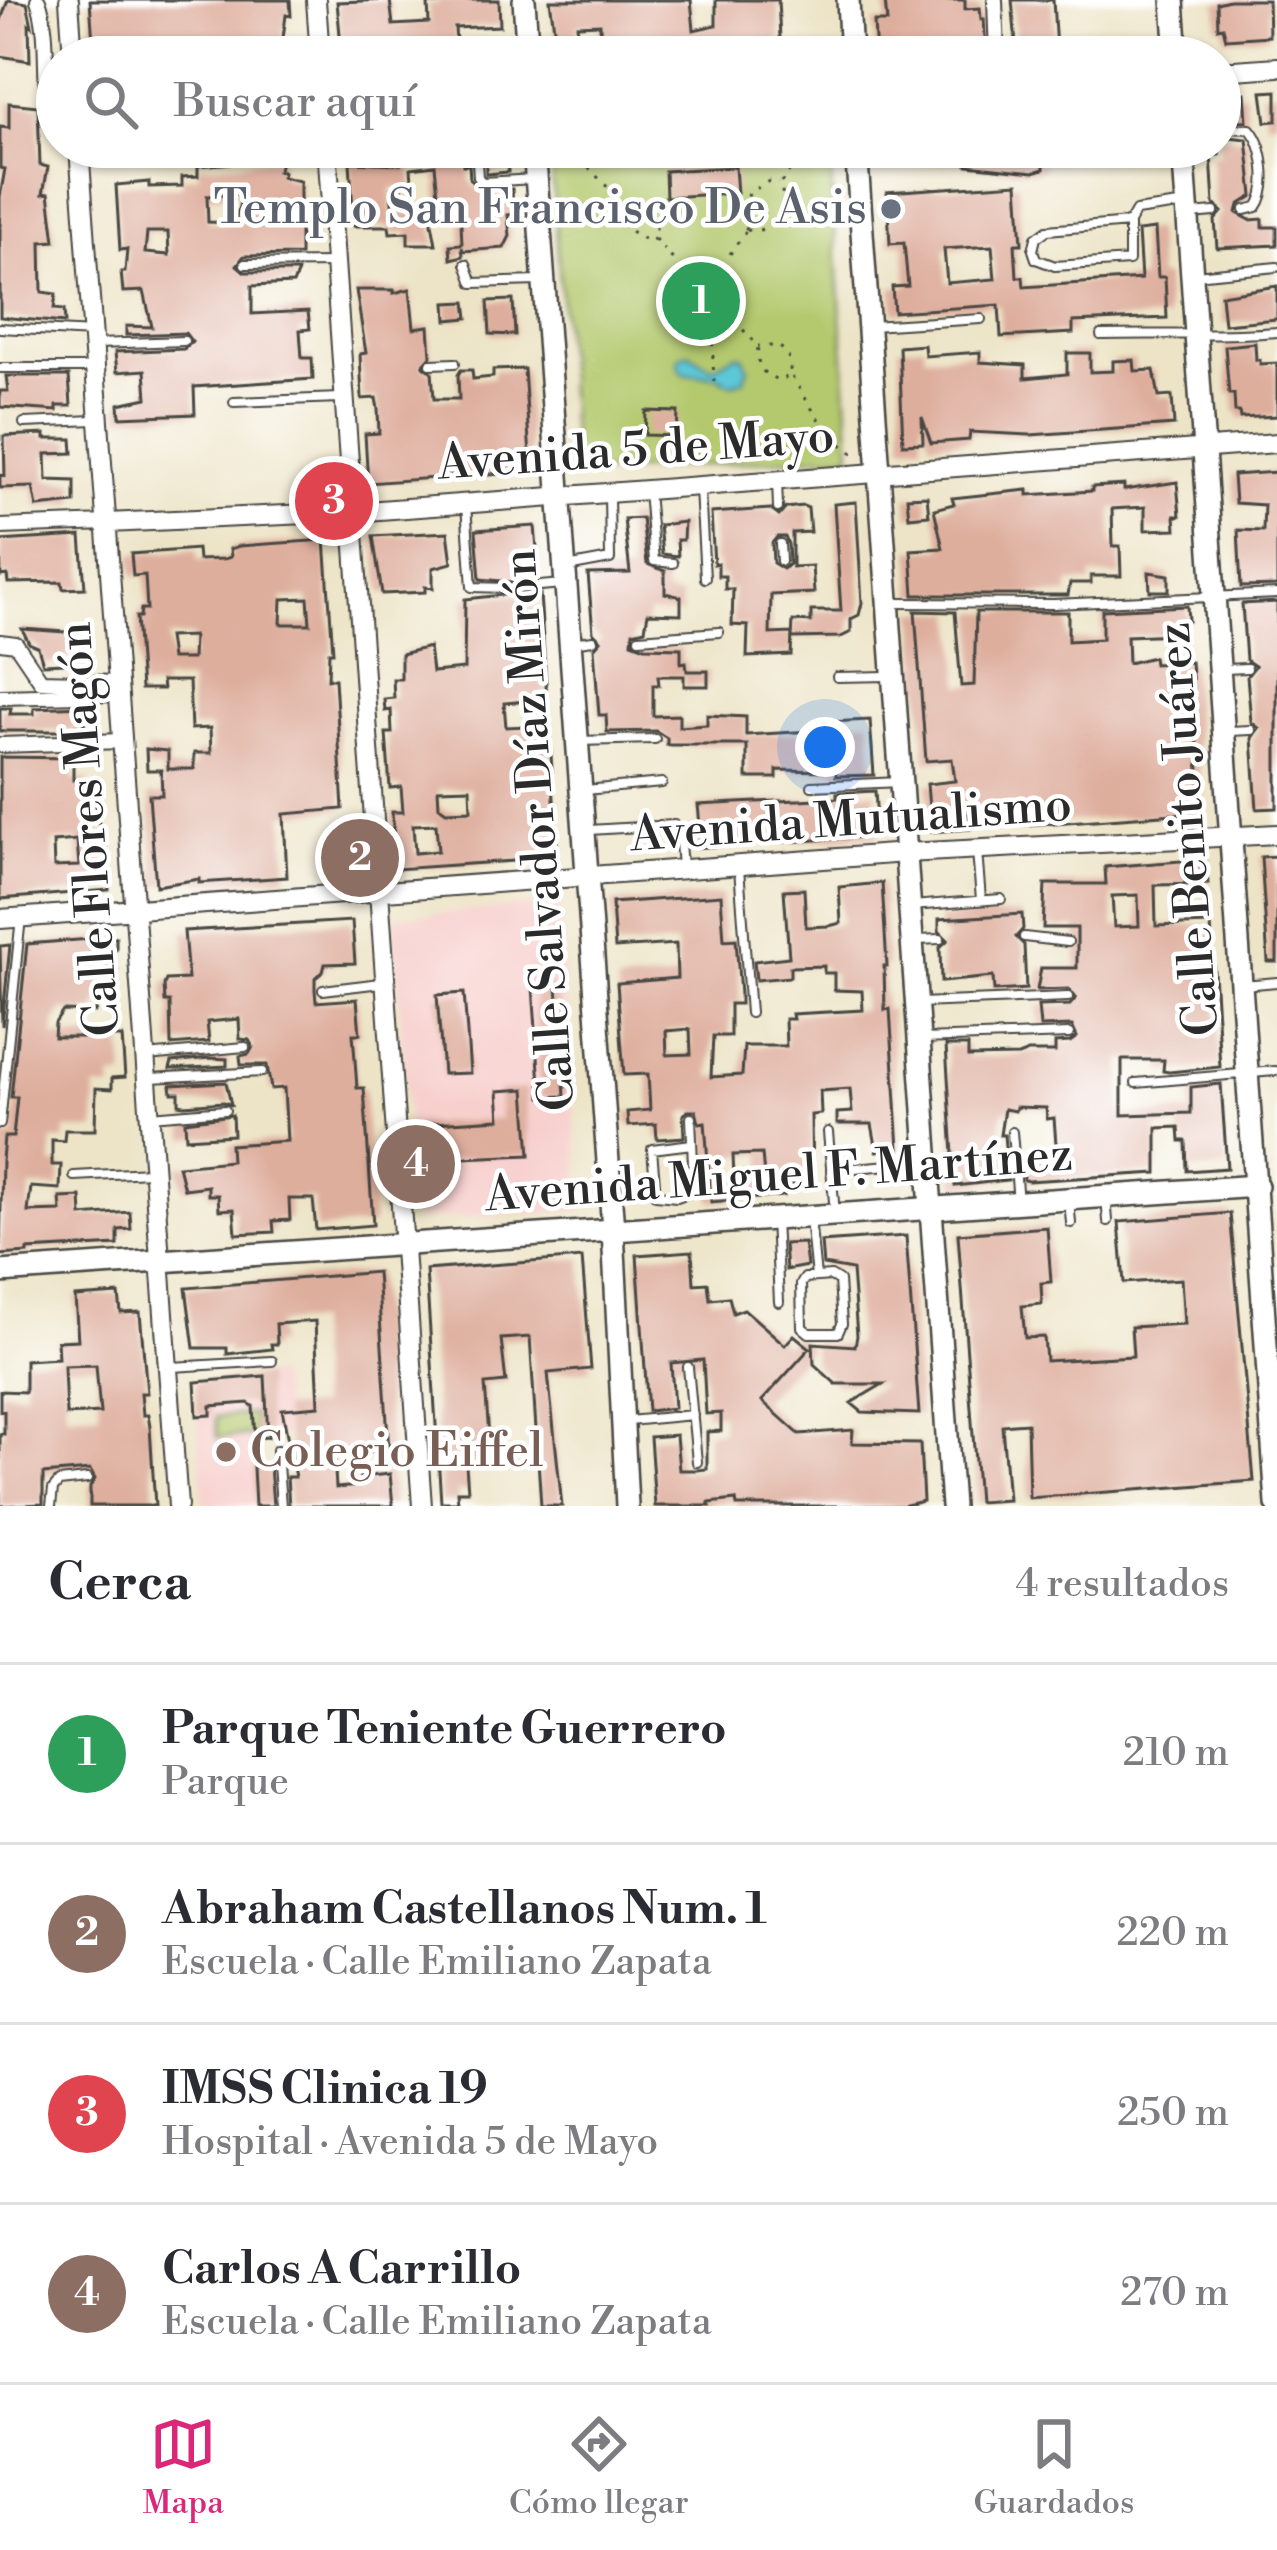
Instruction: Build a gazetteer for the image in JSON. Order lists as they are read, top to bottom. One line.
{"streets":{"main road":["Calle Benito Juárez","Calle Salvador Díaz Mirón","Avenida Miguel F. Martínez"],"street":["Avenida 5 de Mayo","Avenida Mutualismo","Calle Flores Magón"]},"crossings":[["Avenida 5 de Mayo","Calle Flores Magón"],["Avenida 5 de Mayo","Calle Benito Juárez"],["Avenida 5 de Mayo","Calle Salvador Díaz Mirón"],["Avenida Mutualismo","Calle Flores Magón"],["Avenida Mutualismo","Calle Benito Juárez"],["Avenida Mutualismo","Calle Salvador Díaz Mirón"],["Calle Flores Magón","Avenida Miguel F. Martínez"],["Calle Benito Juárez","Avenida Miguel F. Martínez"],["Calle Salvador Díaz Mirón","Avenida Miguel F. Martínez"]],"places":["Templo San Francisco De Asis","Colegio Eiffel"],"page":{"search":"Buscar aquí","pins":["1","3","2","4"],"heading":["Cerca","4 resultados"],"list":[{"mark":"1","name":"Parque Teniente Guerrero","note":"Parque","value":"210 m"},{"mark":"2","name":"Abraham Castellanos Num. 1","note":"Escuela · Calle Emiliano Zapata","value":"220 m"},{"mark":"3","name":"IMSS Clinica 19","note":"Hospital · Avenida 5 de Mayo","value":"250 m"},{"mark":"4","name":"Carlos A Carrillo","note":"Escuela · Calle Emiliano Zapata","value":"270 m"}],"nav":["Mapa","Cómo llegar","Guardados"]}}
